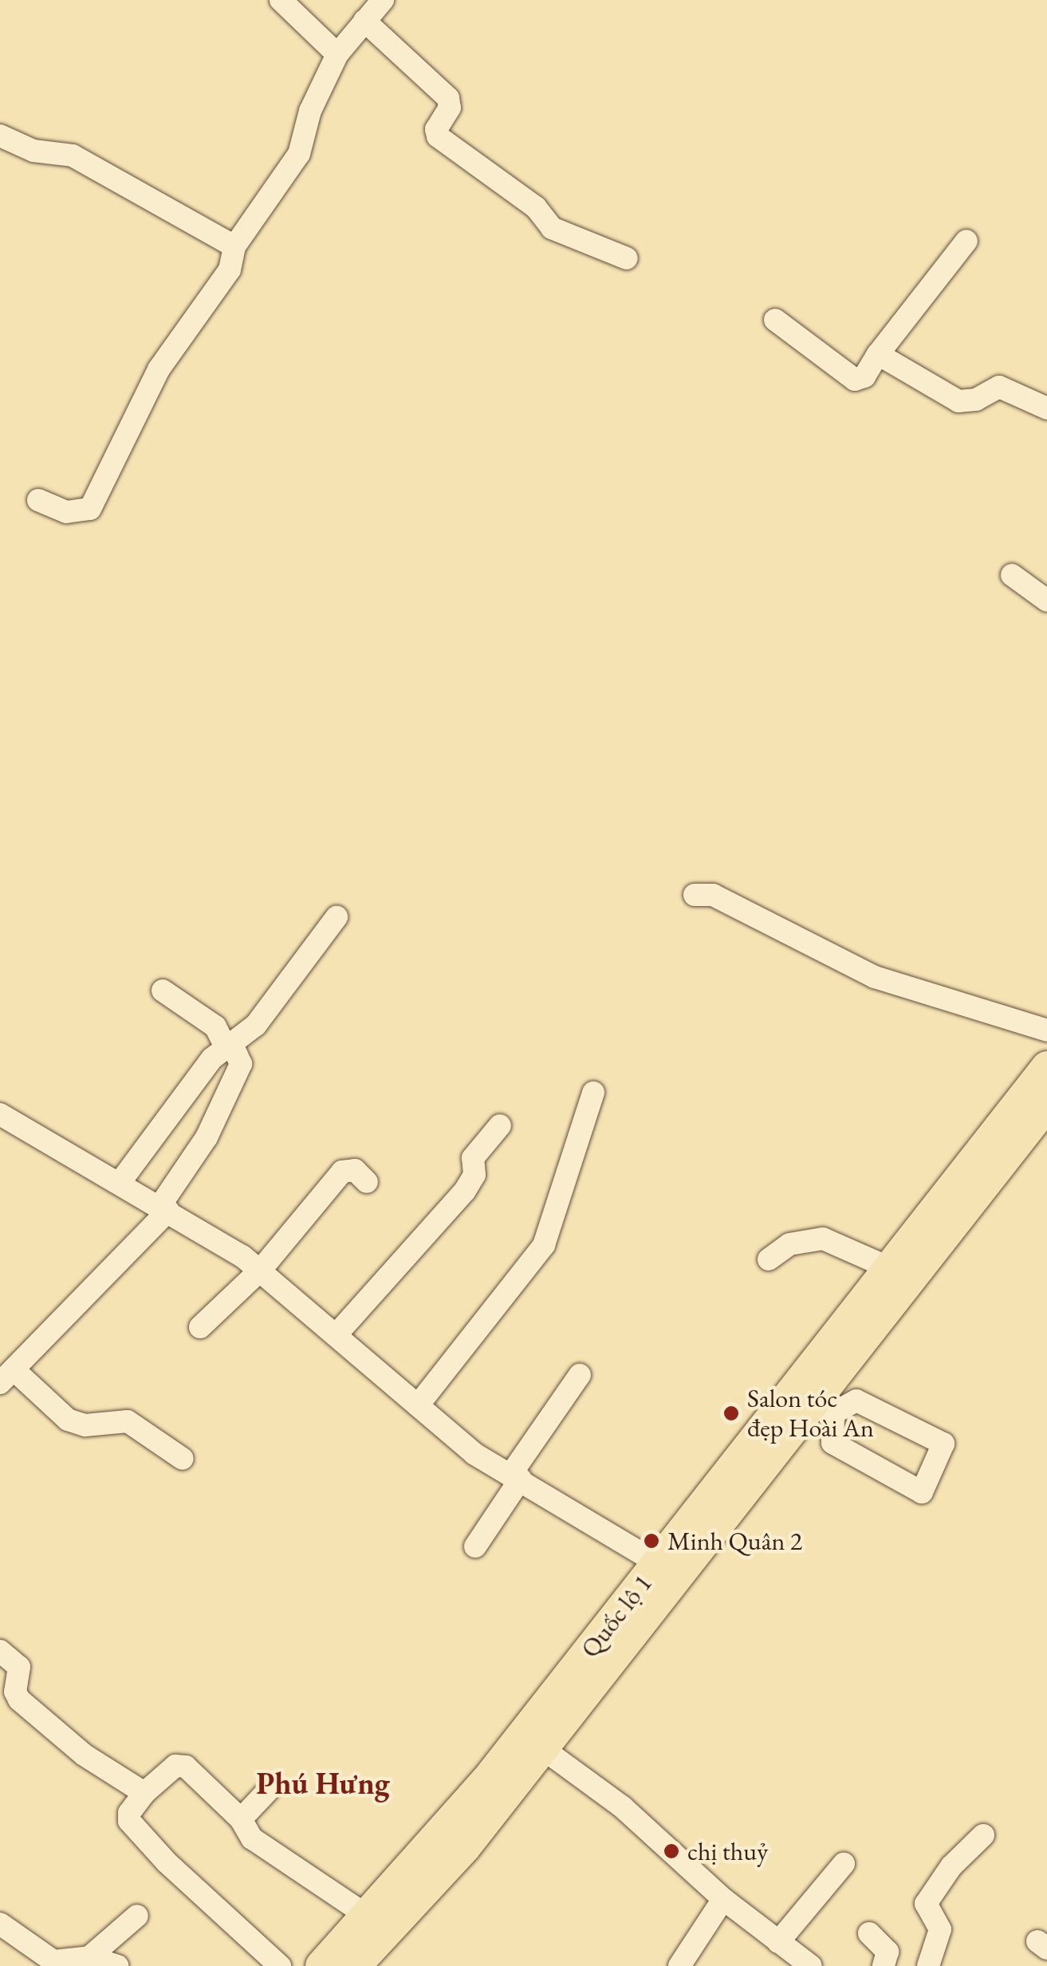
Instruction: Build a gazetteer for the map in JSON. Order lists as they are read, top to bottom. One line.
{"streets":{"highway":["Quốc lộ 1"]},"districts":["Phú Hưng"],"places":["Salon tóc đẹp Hoài An","Minh Quân 2","chị thuỷ"]}
